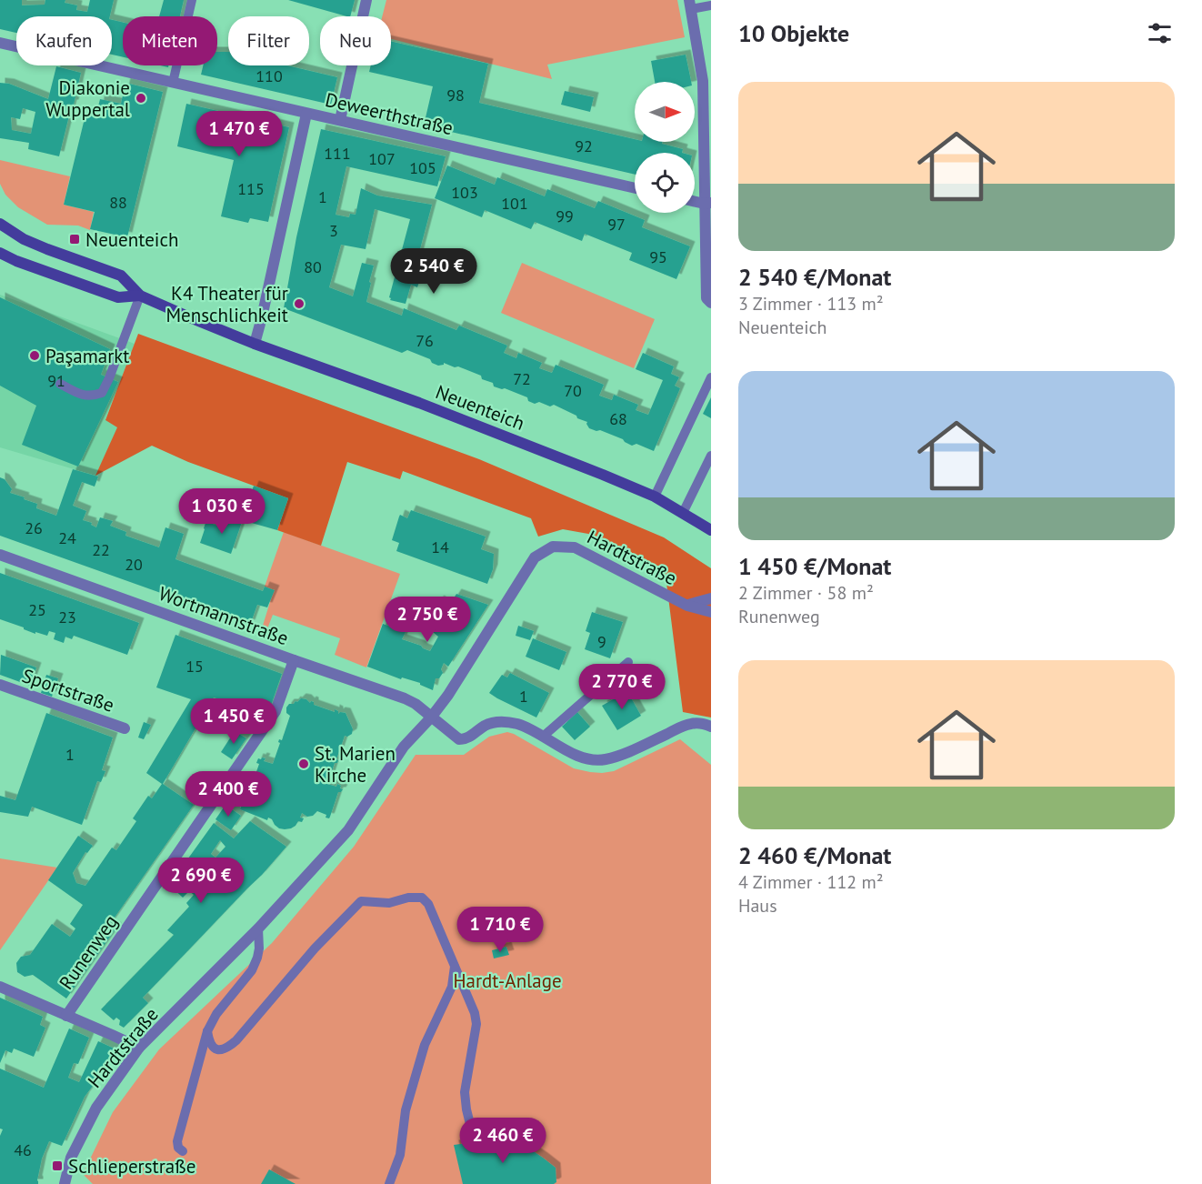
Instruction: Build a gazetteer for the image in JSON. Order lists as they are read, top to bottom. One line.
{"streets":{"street":["Deweerthstraße","Neuenteich","Hardtstraße","Wortmannstraße","Sportstraße","Runenweg"]},"crossings":[["Hardtstraße","Wortmannstraße"],["Wortmannstraße","Runenweg"]],"parks":["Hardt-Anlage"],"places":{"other":["Diakonie Wuppertal","K4 Theater für Menschlichkeit","Paşamarkt","St. Marien Kirche"],"transit":["Neuenteich","Schlieperstraße"]},"house_numbers":["110","98","92","111","107","105","115","103","1","88","101","99","97","3","95","80","76","72","91","70","68","26","24","14","22","20","25","23","9","15","1","1","46"],"north":"right","page":{"heading":"10 Objekte","chip":["Kaufen","Mieten","Filter","Neu"],"list":[{"name":"2 540 €/Monat","note":"3 Zimmer · 113 m² · Neuenteich"},{"name":"1 450 €/Monat","note":"2 Zimmer · 58 m² · Runenweg"},{"name":"2 460 €/Monat","note":"4 Zimmer · 112 m² · Haus"}],"price":["1 470 €","2 540 €","1 030 €","2 750 €","2 770 €","1 450 €","2 400 €","2 690 €","1 710 €","2 460 €"]}}
